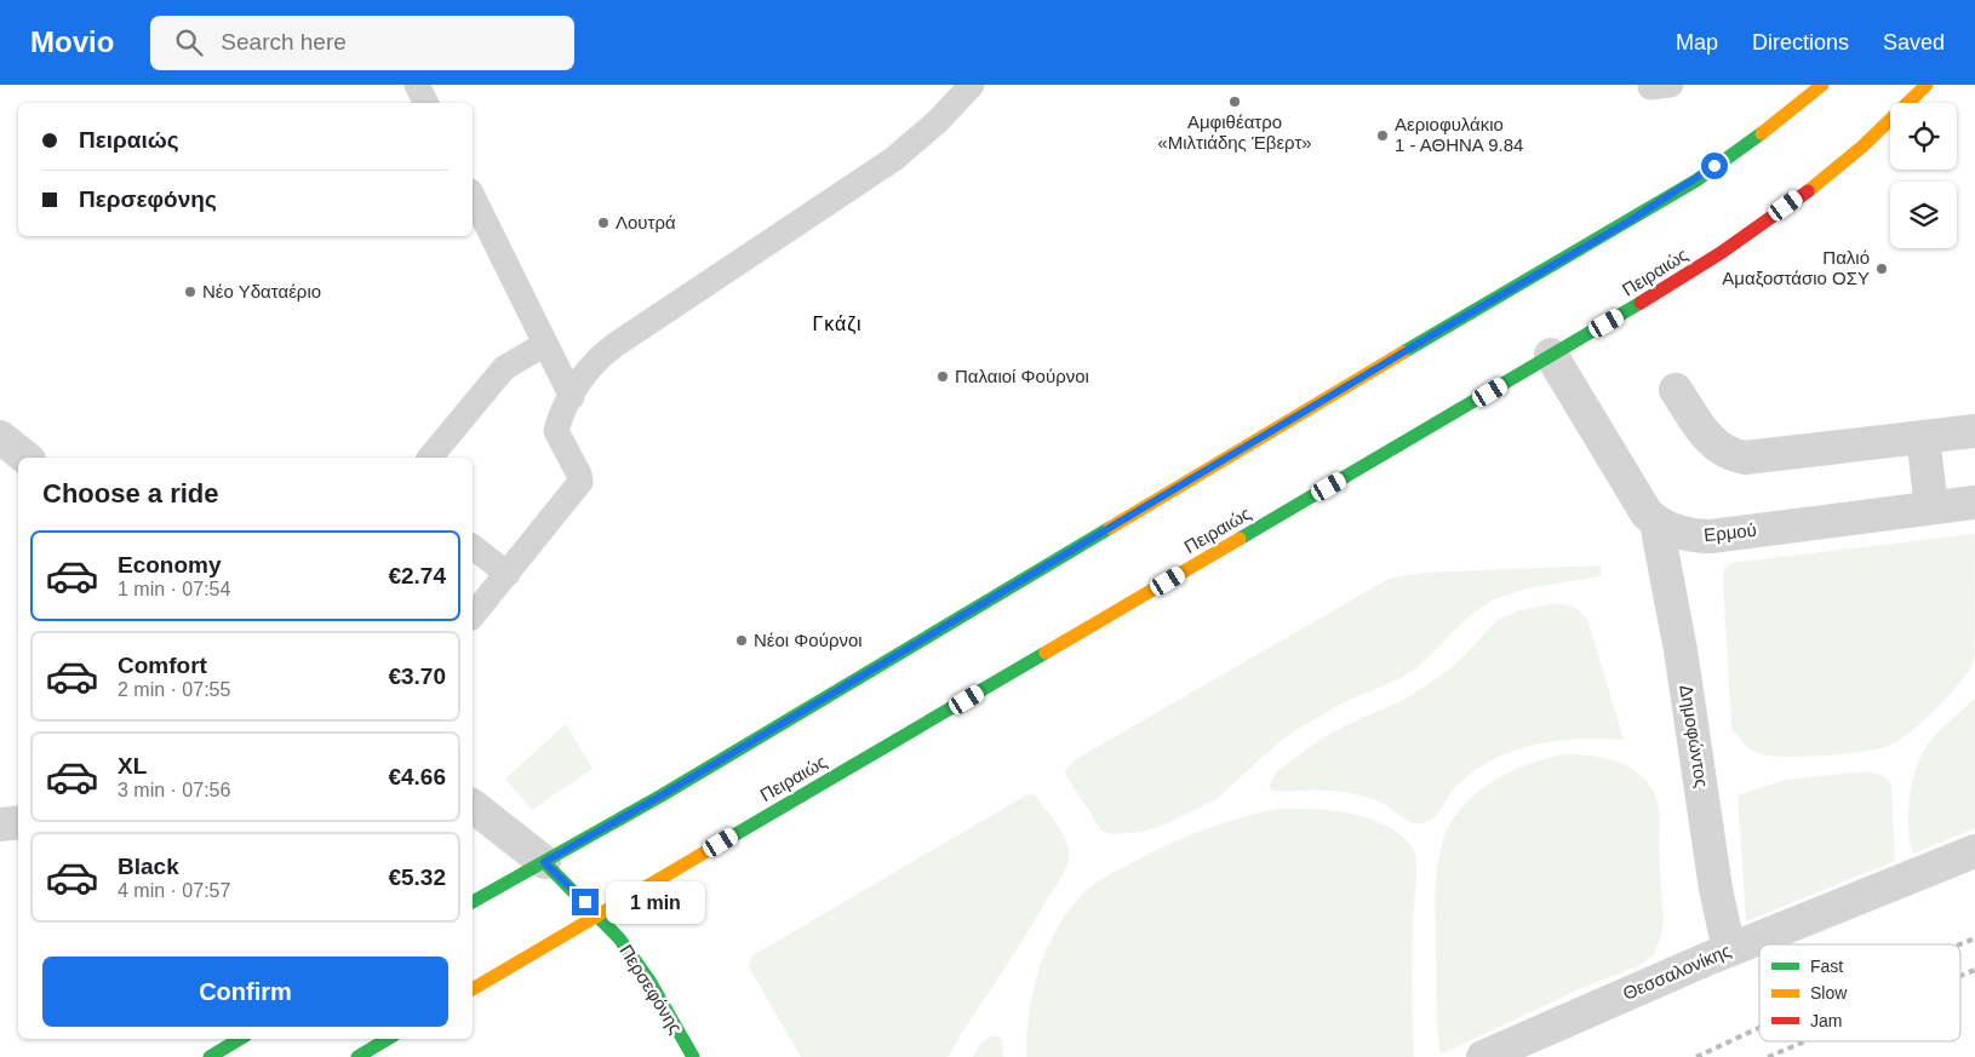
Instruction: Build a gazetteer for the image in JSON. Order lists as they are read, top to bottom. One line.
{"streets":{"main road":["Πειραιώς","Περσεφόνης"],"street":["Ερμού","Δημοφώντος","Θεσσαλονίκης"]},"crossings":[["Πειραιώς","Περσεφόνης"],["Ερμού","Δημοφώντος"],["Δημοφώντος","Θεσσαλονίκης"]],"districts":["Γκάζι"],"places":["Αμφιθέατρο «Μιλτιάδης Έβερτ»","Αεριοφυλάκιο 1 - ΑΘΗΝΑ 9.84","Λουτρά","Παλιό Αμαξοστάσιο ΟΣΥ","Νέο Υδαταέριο","Παλαιοί Φούρνοι","Νέοι Φούρνοι"],"legend":["Fast","Slow","Jam"],"page":{"header":"Movio","search":"Search here","nav":["Map","Directions","Saved"],"banner":["Πειραιώς","Περσεφόνης"],"heading":"Choose a ride","list":[{"name":"Economy","note":"1 min · 07:54","value":"€2.74"},{"name":"Comfort","note":"2 min · 07:55","value":"€3.70"},{"name":"XL","note":"3 min · 07:56","value":"€4.66"},{"name":"Black","note":"4 min · 07:57","value":"€5.32"}],"bubble":"1 min","buttons":"Confirm"}}
